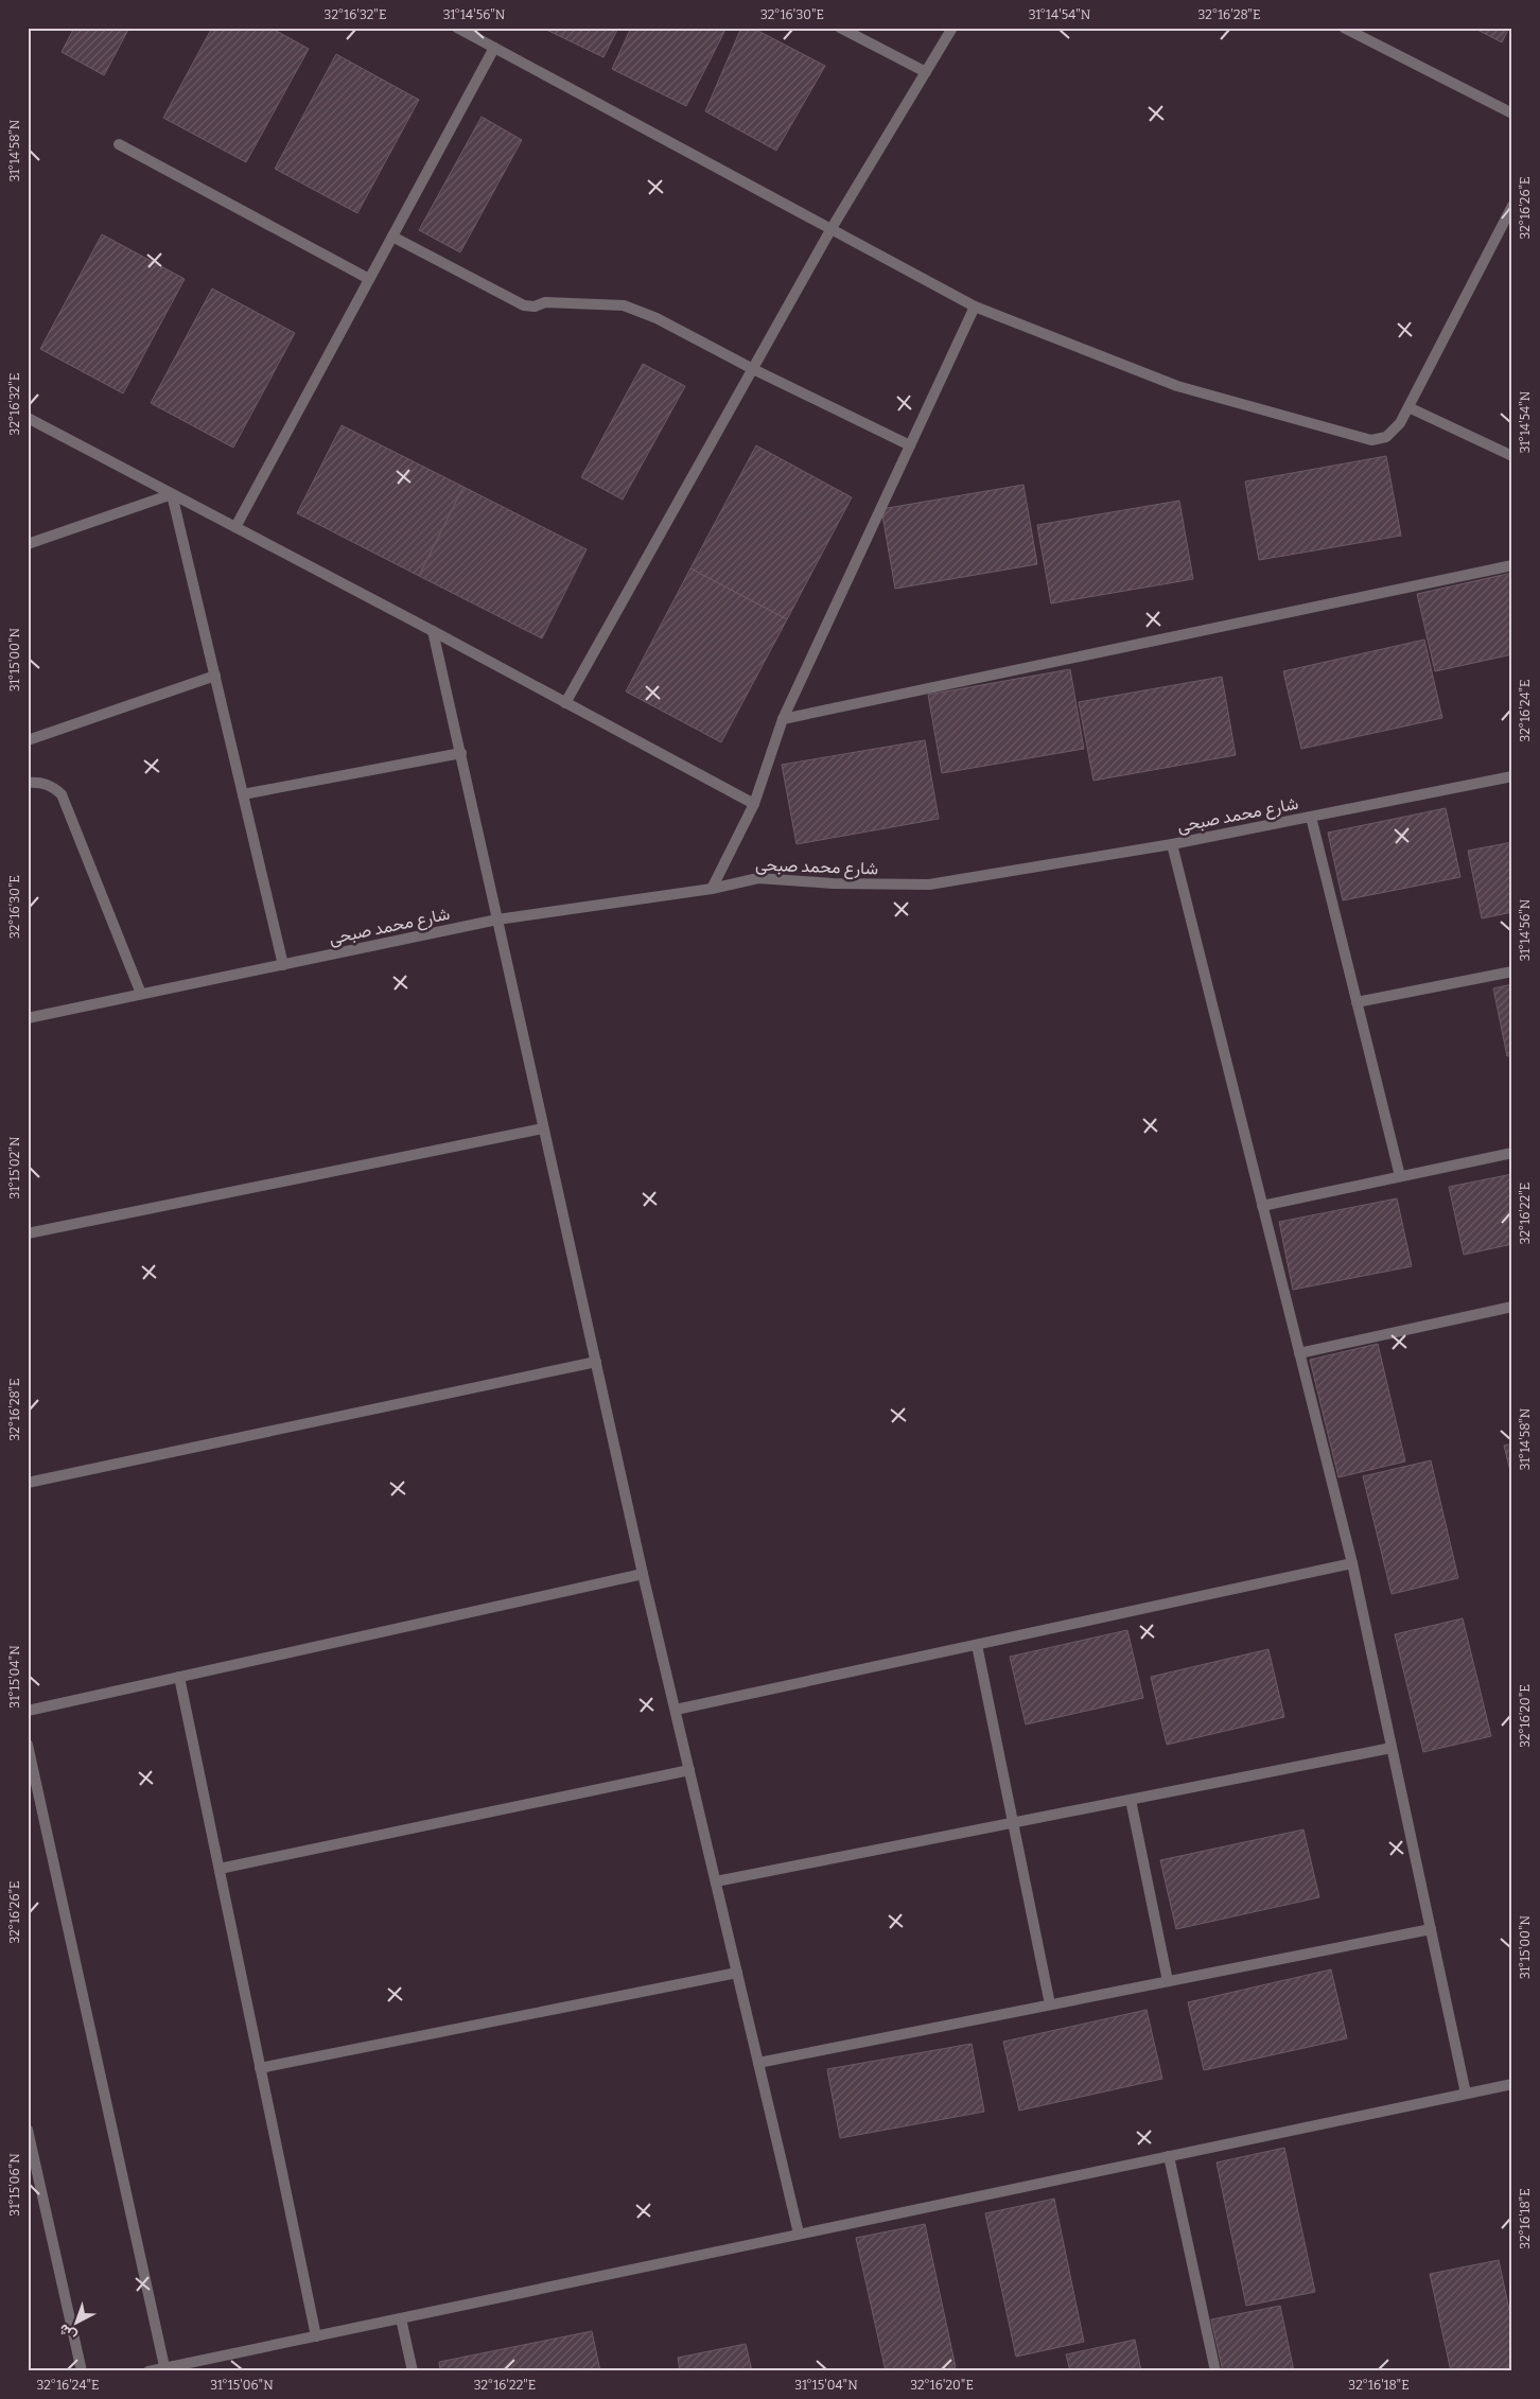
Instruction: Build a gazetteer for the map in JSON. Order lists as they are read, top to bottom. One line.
{"streets":{"street":["شارع محمد صبحى"]},"north":"bottom left","coordinates":["32°16'32\"E","31°14'56\"N","32°16'30\"E","31°14'54\"N","32°16'28\"E","31°14'58\"N","32°16'26\"E","31°15'00\"N","32°16'24\"E","31°15'02\"N","32°16'22\"E","31°15'04\"N","32°16'20\"E","31°15'06\"N","32°16'18\"E"]}
